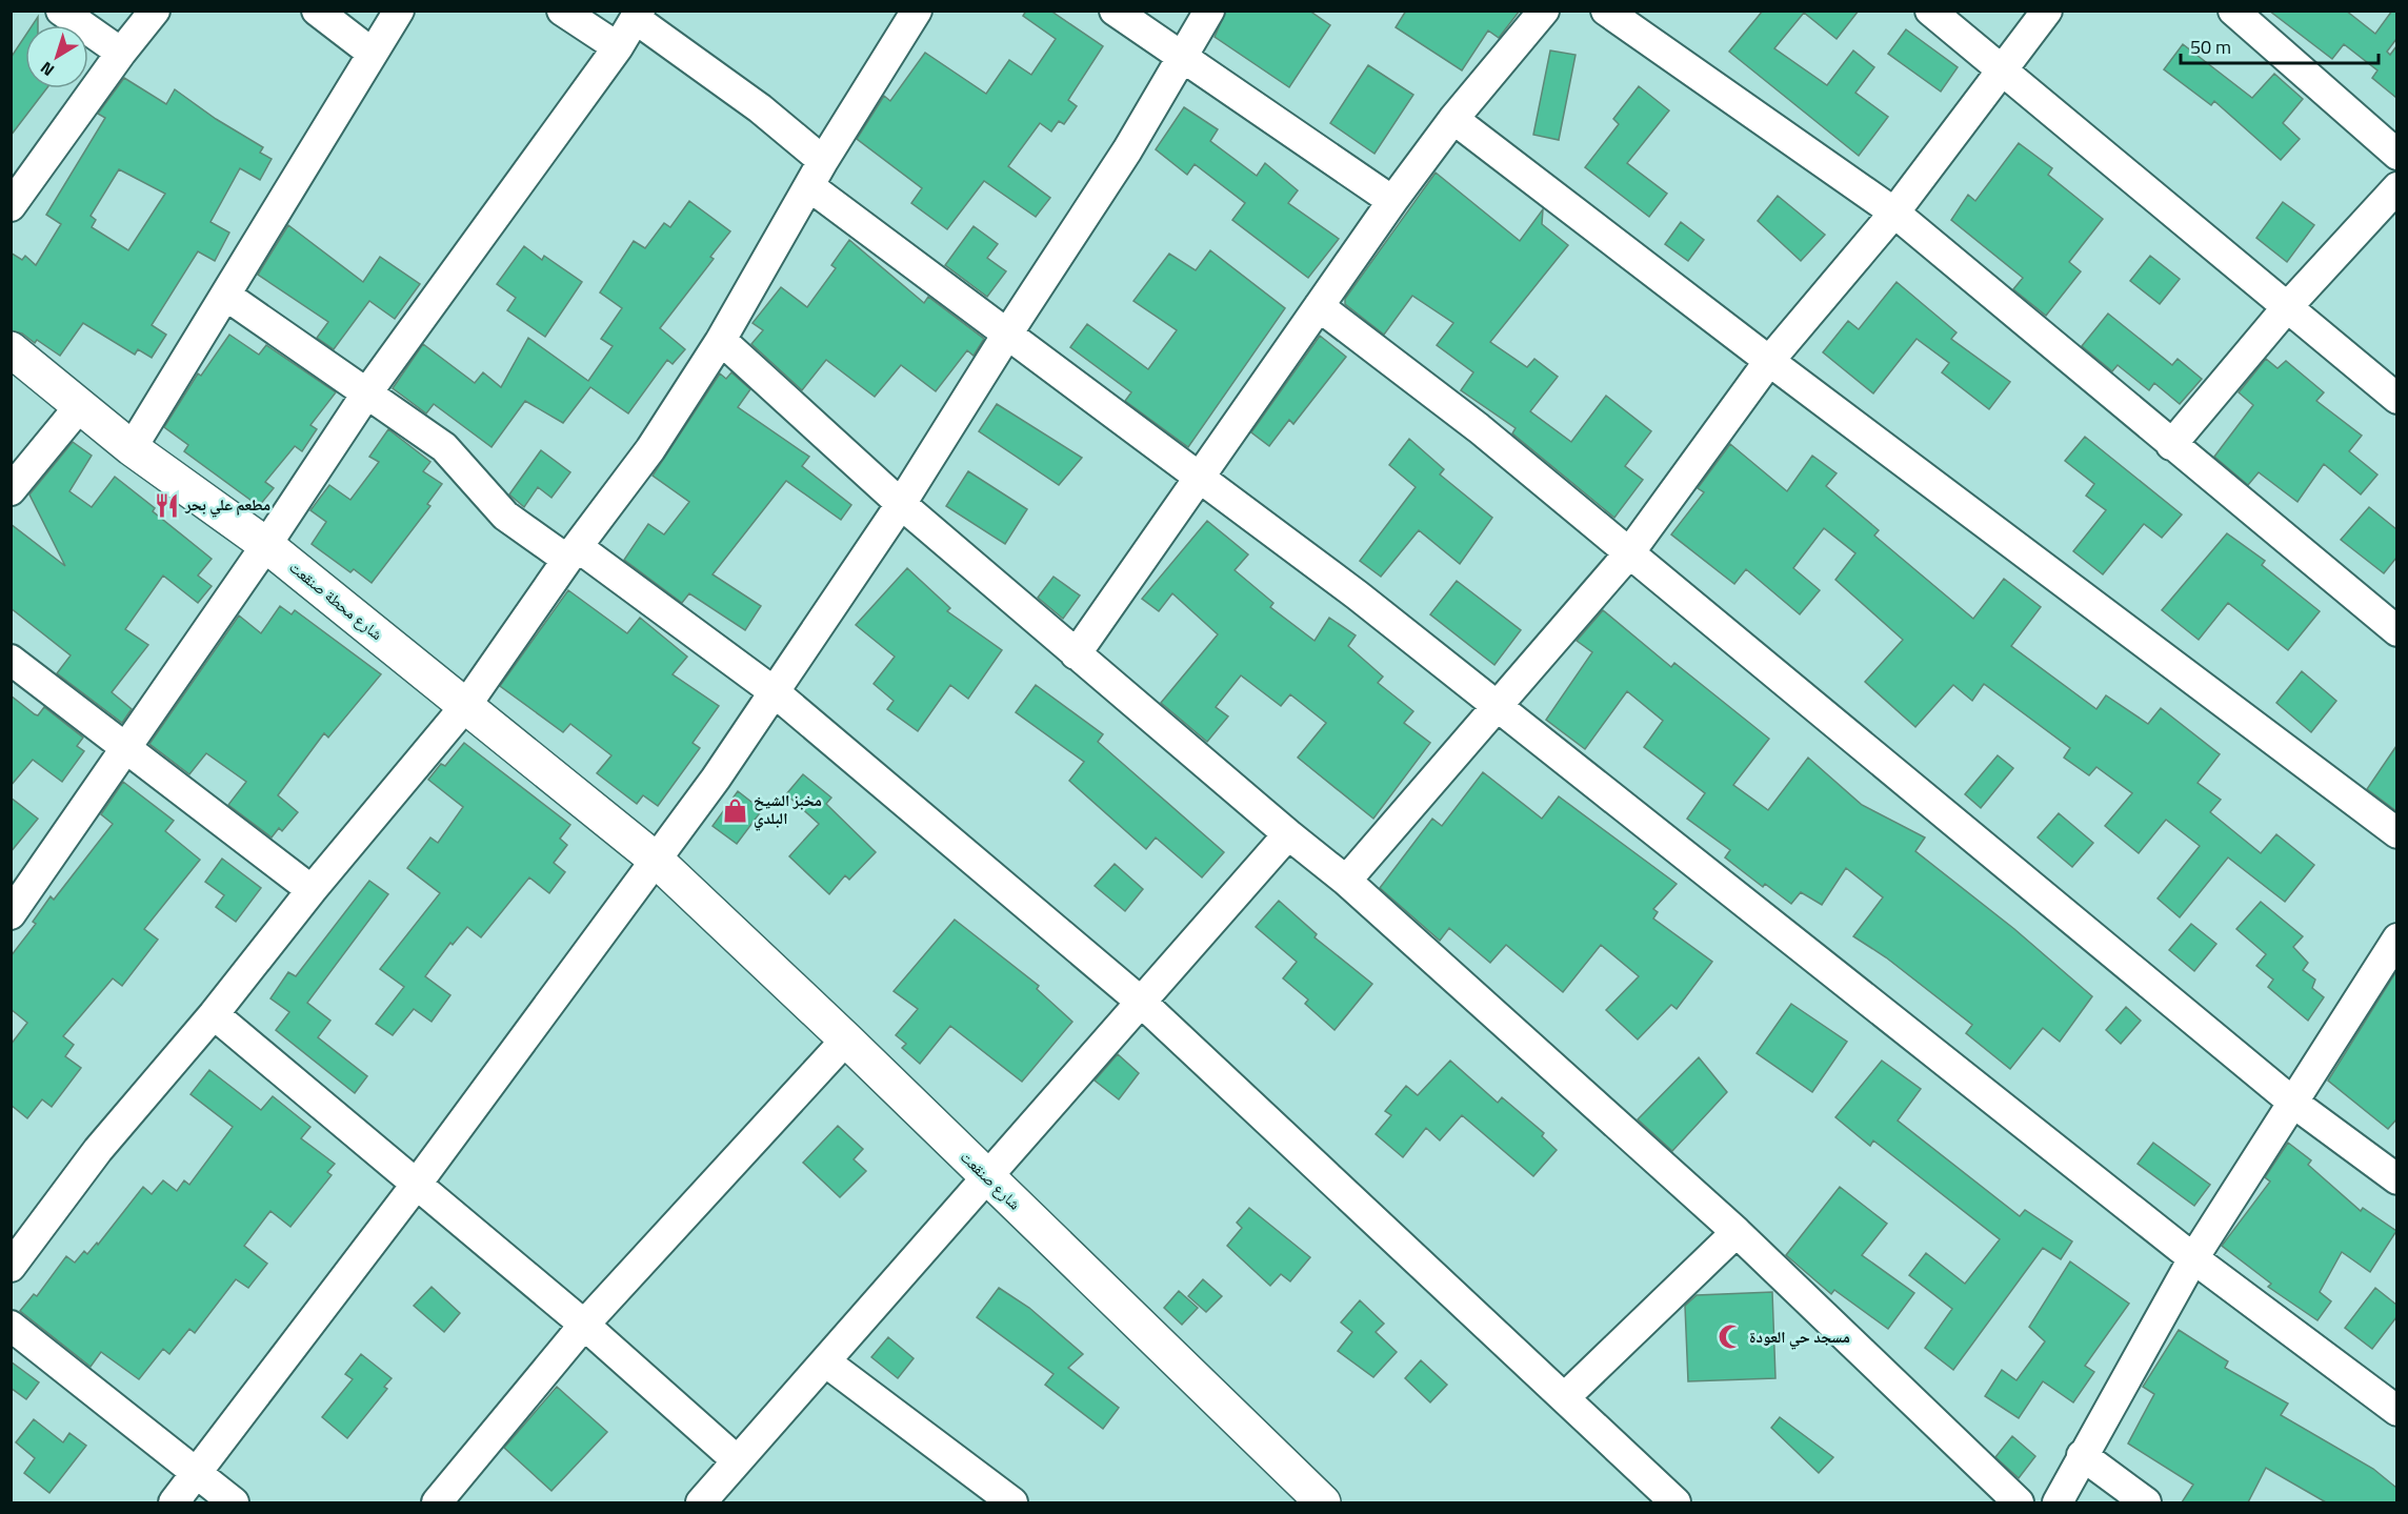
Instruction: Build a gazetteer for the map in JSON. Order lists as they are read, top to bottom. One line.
{"streets":{"street":["شارع محطة صنقعت","شارع صنقعت"]},"crossings":[["شارع محطة صنقعت","شارع صنقعت"]],"places":{"restaurant":["مطعم علي بحر"],"shop":["مخبز الشيخ البلدي"],"mosque":["مسجد حي العودة"]},"scale_bar":"50 m","north":"bottom left"}
